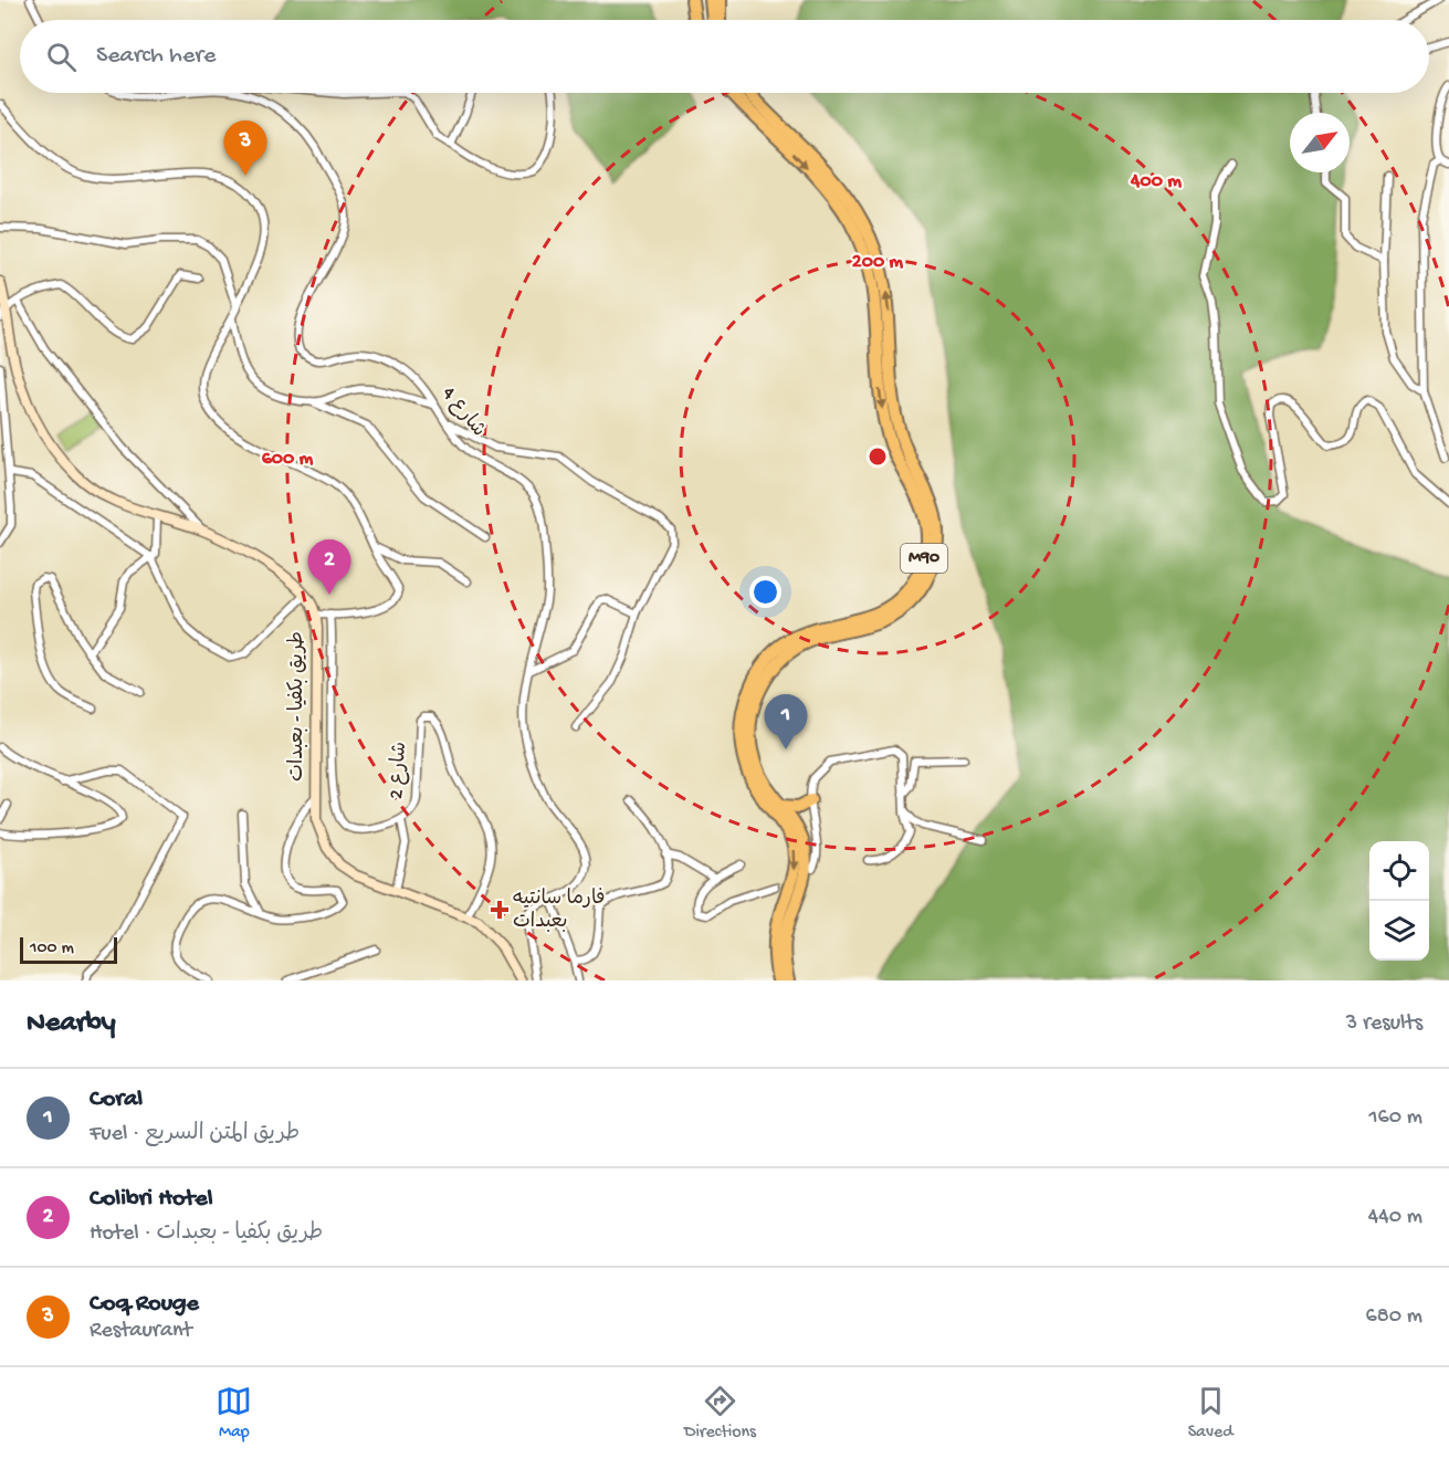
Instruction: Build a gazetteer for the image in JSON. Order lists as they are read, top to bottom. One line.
{"streets":{"highway":["M90"],"main road":["طريق بكفيا - بعبدات"],"street":["شارع 4","شارع 2"]},"crossings":[["طريق بكفيا - بعبدات","شارع 2"]],"places":{"health":["فارما سانتيه بعبدات"]},"scale_bar":"100 m","north":"top right","page":{"search":"Search here","pins":["3","2","1"],"scale":"100 m","heading":["Nearby","3 results"],"list":[{"mark":"1","name":"Coral","note":"Fuel · طريق المتن السريع","value":"160 m"},{"mark":"2","name":"Colibri Hotel","note":"Hotel · طريق بكفيا - بعبدات","value":"440 m"},{"mark":"3","name":"Coq Rouge","note":"Restaurant","value":"680 m"}],"nav":["Map","Directions","Saved"]},"rings":["400 m","200 m","600 m"]}
